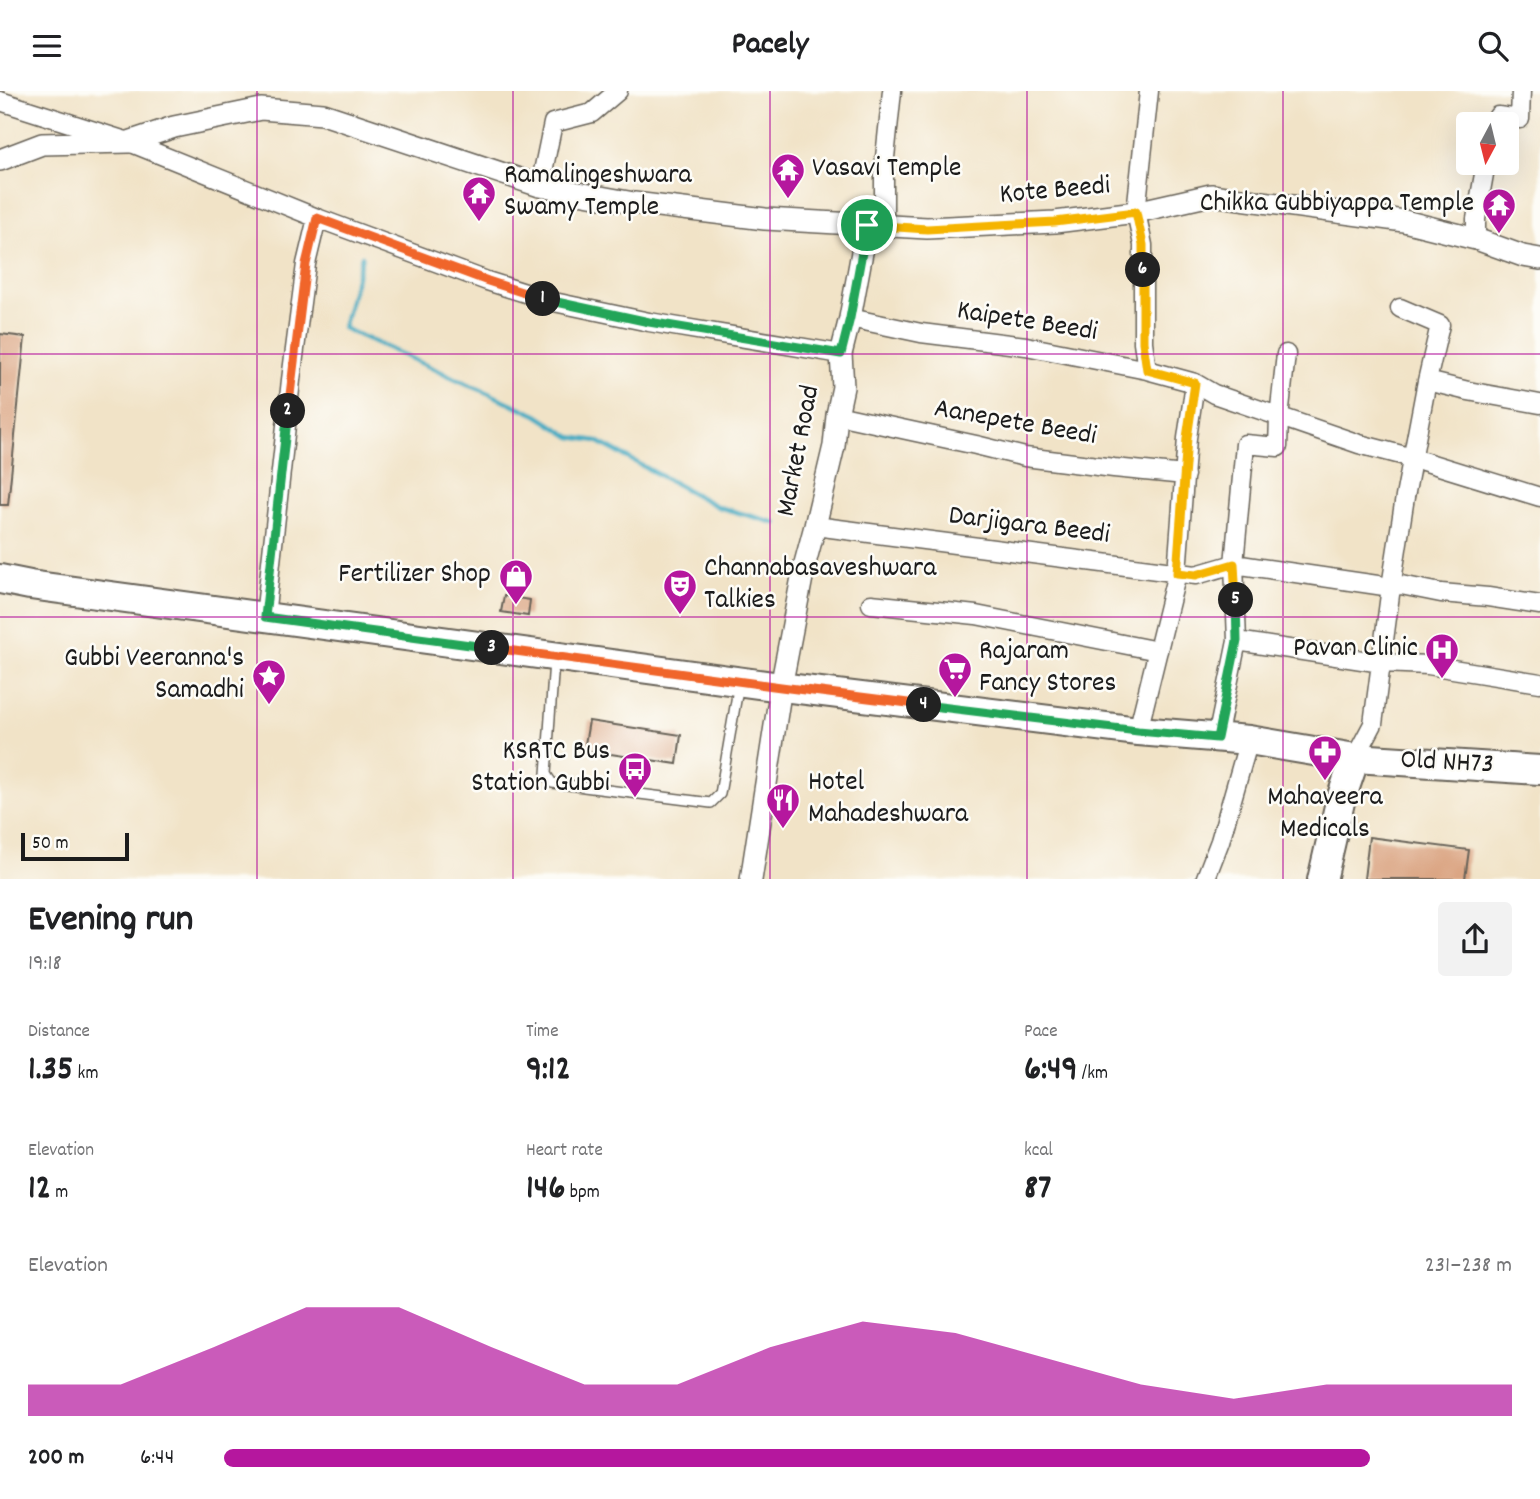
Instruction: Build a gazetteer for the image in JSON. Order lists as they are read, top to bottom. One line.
{"streets":{"main road":["Old NH73"],"street":["Kote Beedi","Kaipete Beedi","Aanepete Beedi","Market Road","Darjigara Beedi"]},"crossings":[["Kote Beedi","Market Road"],["Kaipete Beedi","Market Road"],["Aanepete Beedi","Market Road"],["Market Road","Darjigara Beedi"],["Market Road","Old NH73"]],"places":{"temple":["Vasavi Temple","Ramalingeshwara Swamy Temple","Chikka Gubbiyappa Temple"],"shop":["Fertilizer Shop"],"theatre":["Channabasaveshwara Talkies"],"hospital":["Pavan Clinic"],"supermarket":["Rajaram Fancy Stores"],"place":["Gubbi Veeranna's Samadhi"],"pharmacy":["Mahaveera Medicals"],"bus stop":["KSRTC Bus Station Gubbi"],"restaurant":["Hotel Mahadeshwara"]},"scale_bar":"50 m","north":"bottom","page":{"header":"Pacely","pins":["6","1","2","5","3","4"],"scale":"50 m","heading":["Evening run","19:18"],"stats":[["Distance","1.35 km"],["Time","9:12"],["Pace","6:49 /km"],["Elevation","12 m"],["Heart rate","146 bpm"],["kcal","87"]],"chart":["Elevation","231–238 m"],"list":[{"name":"200 m","note":"6:44"}]}}
